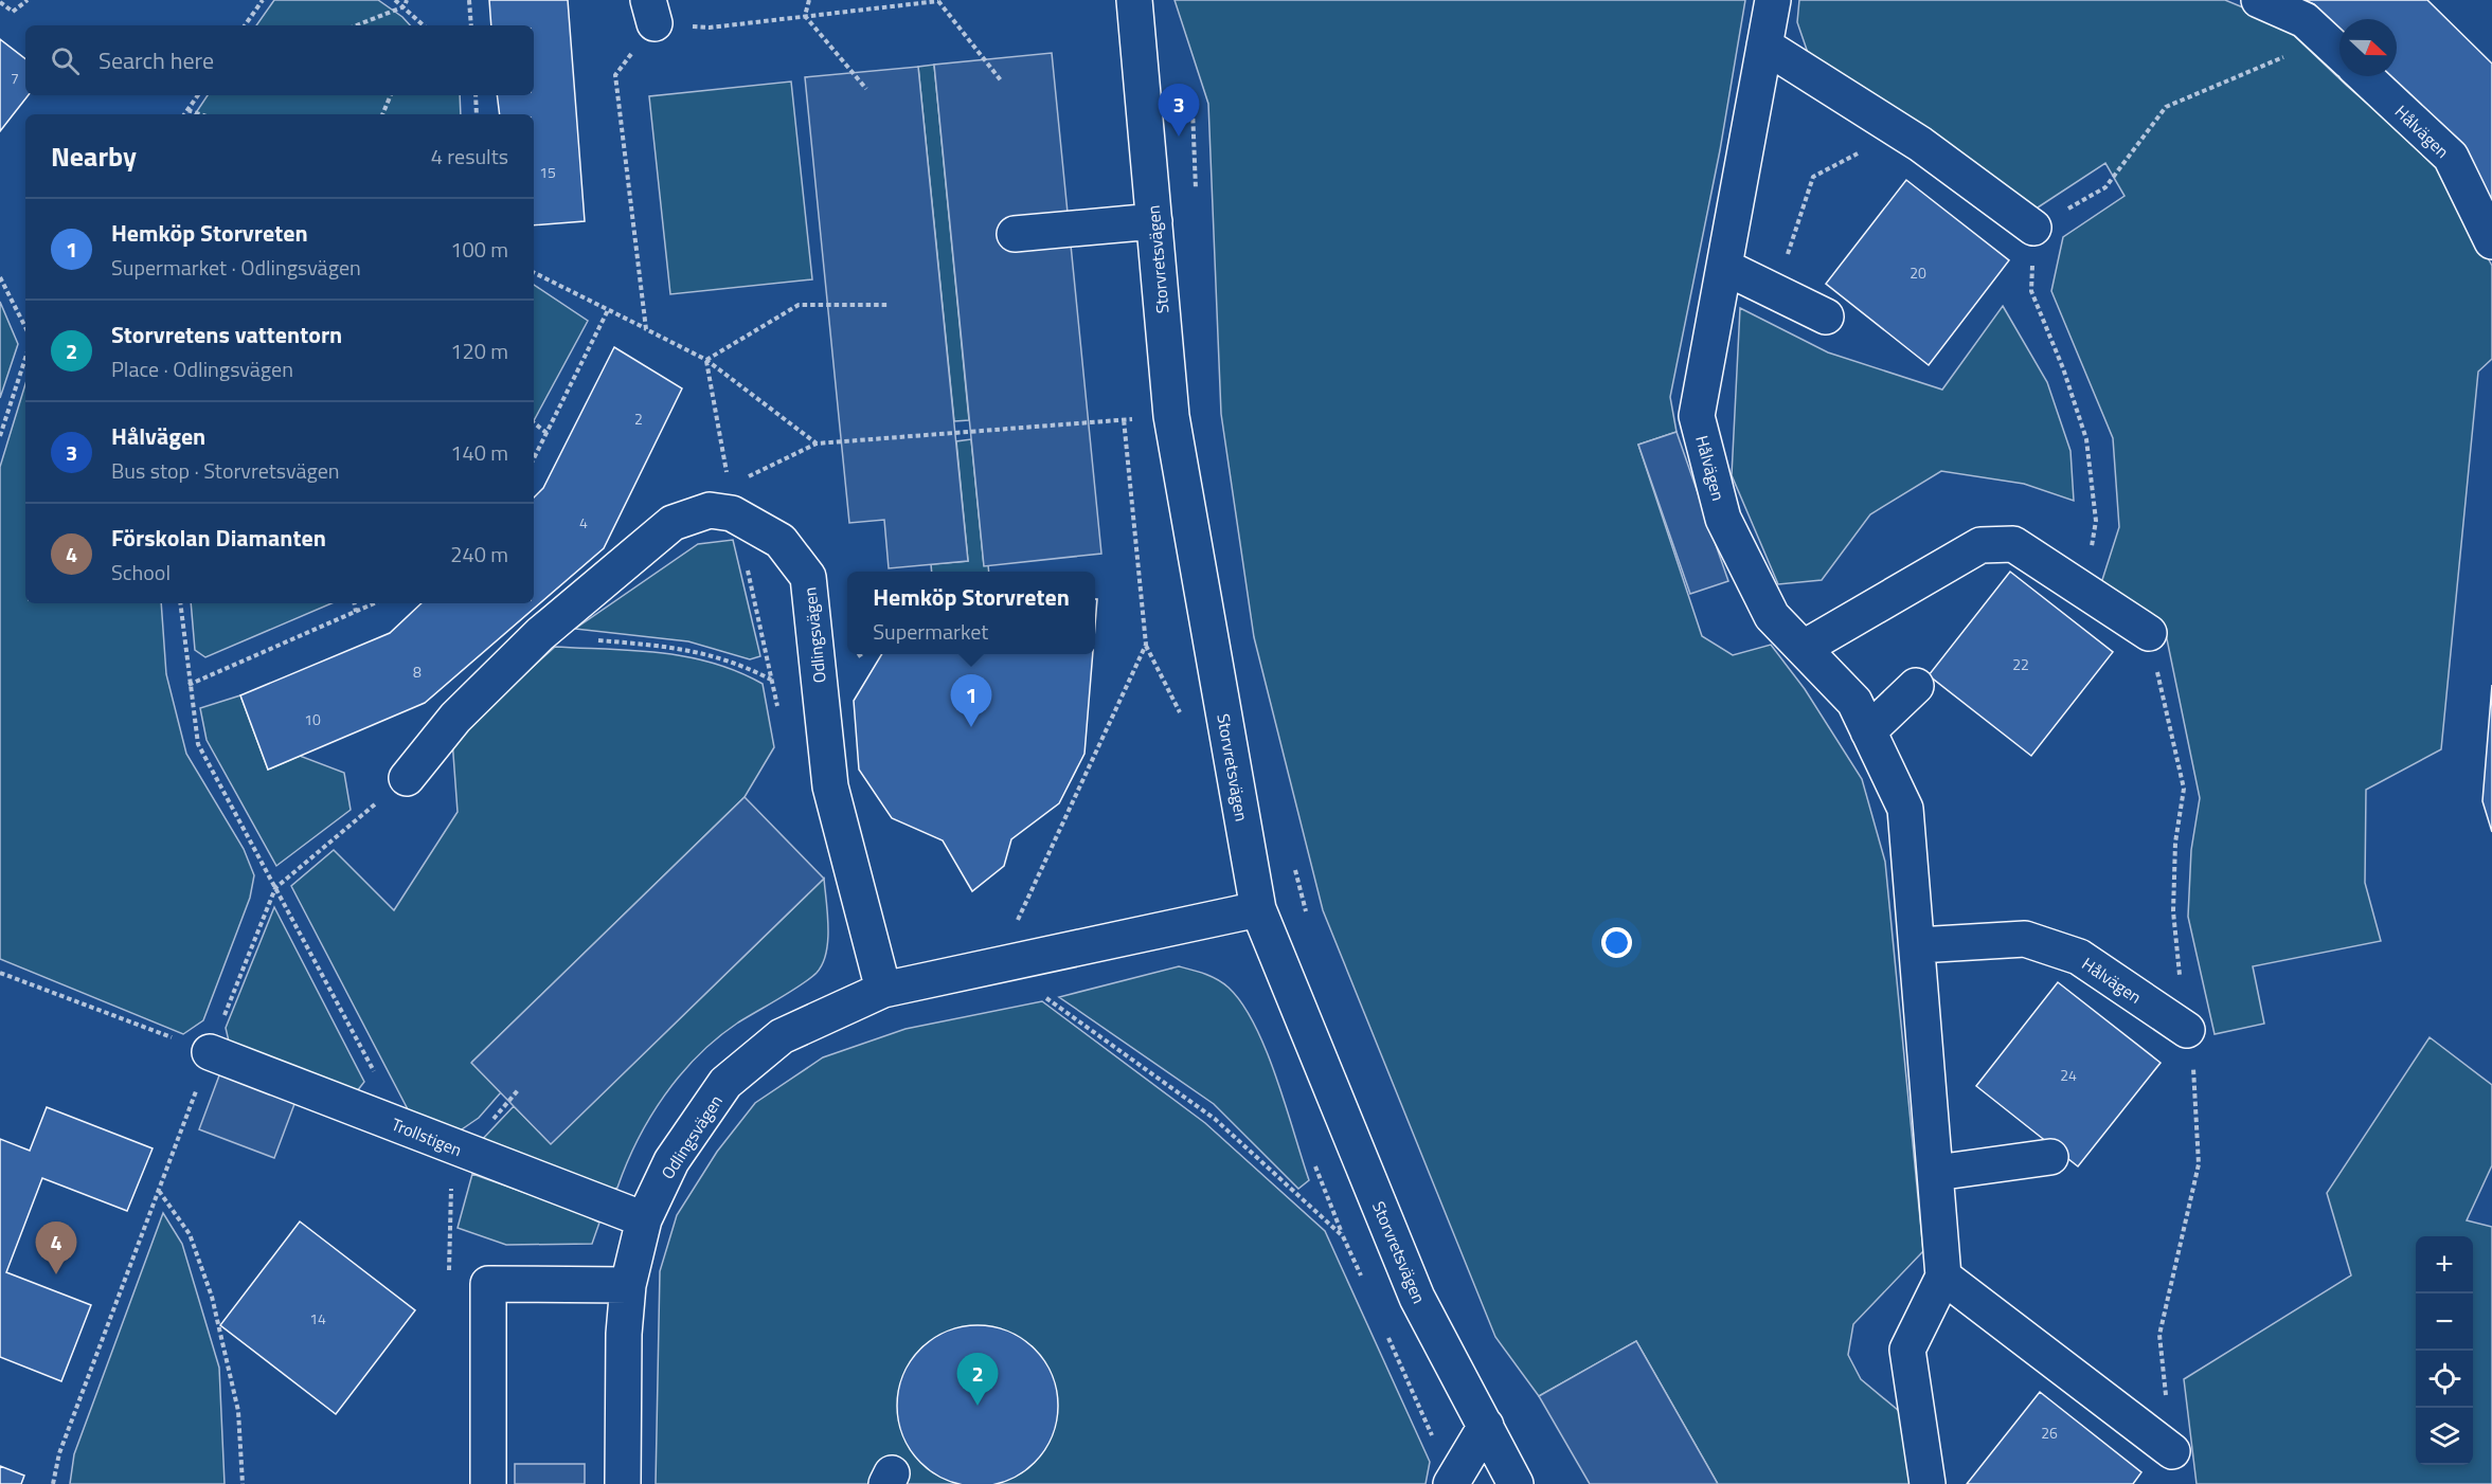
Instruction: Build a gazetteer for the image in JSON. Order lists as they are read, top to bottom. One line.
{"streets":{"street":["Hålvägen","Storvretsvägen","Odlingsvägen","Trollstigen"]},"crossings":[["Storvretsvägen","Odlingsvägen"],["Odlingsvägen","Trollstigen"]],"house_numbers":["7","15","20","2","4","22","8","10","24","14","26"],"north":"right","page":{"search":"Search here","pins":["3","1","4","2"],"heading":["Nearby","4 results"],"list":[{"mark":"1","name":"Hemköp Storvreten","note":"Supermarket · Odlingsvägen","value":"100 m"},{"mark":"2","name":"Storvretens vattentorn","note":"Place · Odlingsvägen","value":"120 m"},{"mark":"3","name":"Hålvägen","note":"Bus stop · Storvretsvägen","value":"140 m"},{"mark":"4","name":"Förskolan Diamanten","note":"School","value":"240 m"}],"popup":["Hemköp Storvreten","Supermarket"],"map_buttons":["+","−"]}}
